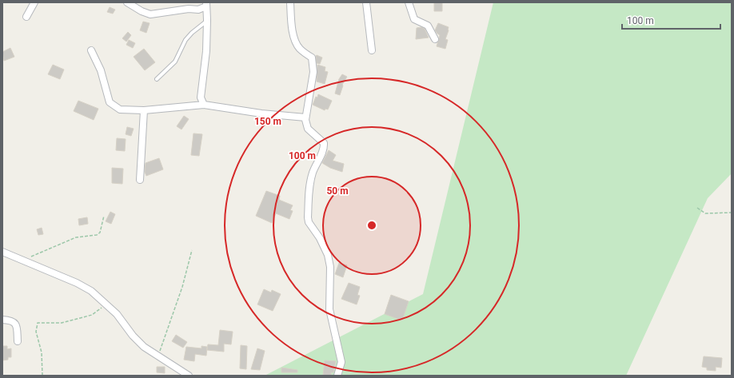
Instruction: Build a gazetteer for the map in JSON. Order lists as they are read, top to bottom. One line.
{"scale_bar":"100 m","rings":["150 m","100 m","50 m"]}
